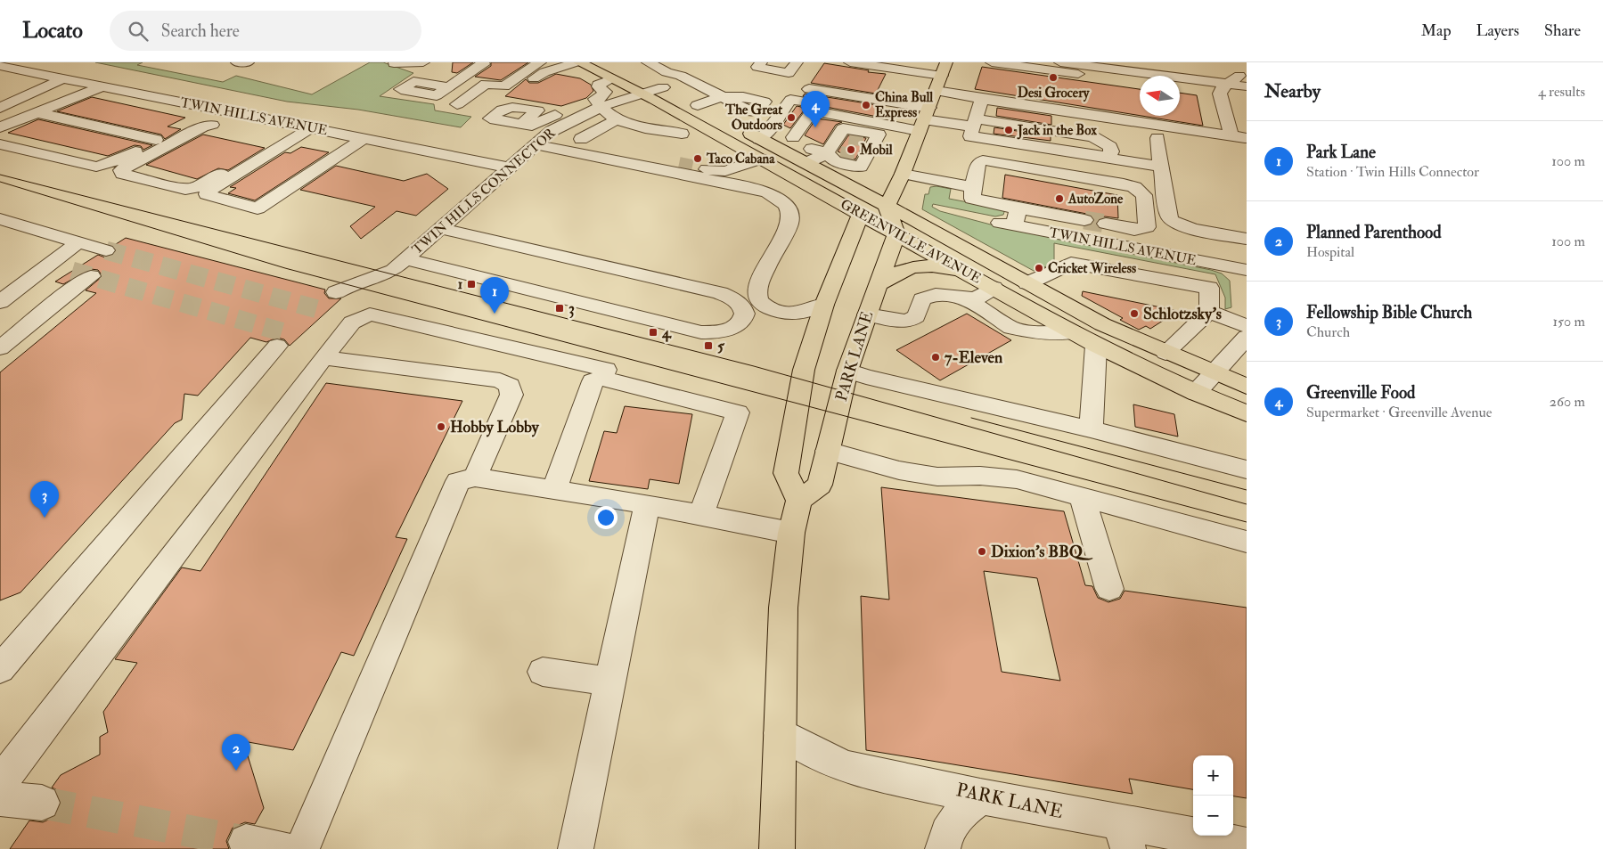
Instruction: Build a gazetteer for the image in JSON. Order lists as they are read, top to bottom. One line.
{"streets":{"main road":["GREENVILLE AVENUE","PARK LANE"],"street":["TWIN HILLS AVENUE","TWIN HILLS CONNECTOR"]},"crossings":[["TWIN HILLS AVENUE","TWIN HILLS CONNECTOR"],["TWIN HILLS CONNECTOR","GREENVILLE AVENUE"],["GREENVILLE AVENUE","PARK LANE"]],"places":{"other":["Desi Grocery","China Bull Express","The Great Outdoors","Jack in the Box","Mobil","Taco Cabana","AutoZone","Cricket Wireless","Schlotzsky's","7-Eleven","Hobby Lobby","Dixion's BBQ"],"transit":["1","3","4","5"]},"north":"left","page":{"header":"Locato","search":"Search here","nav":["Map","Layers","Share"],"heading":["Nearby","4 results"],"pins":["4","1","3","2"],"list":[{"mark":"1","name":"Park Lane","note":"Station · Twin Hills Connector","value":"100 m"},{"mark":"2","name":"Planned Parenthood","note":"Hospital","value":"100 m"},{"mark":"3","name":"Fellowship Bible Church","note":"Church","value":"150 m"},{"mark":"4","name":"Greenville Food","note":"Supermarket · Greenville Avenue","value":"260 m"}],"map_buttons":["+","−"]}}
